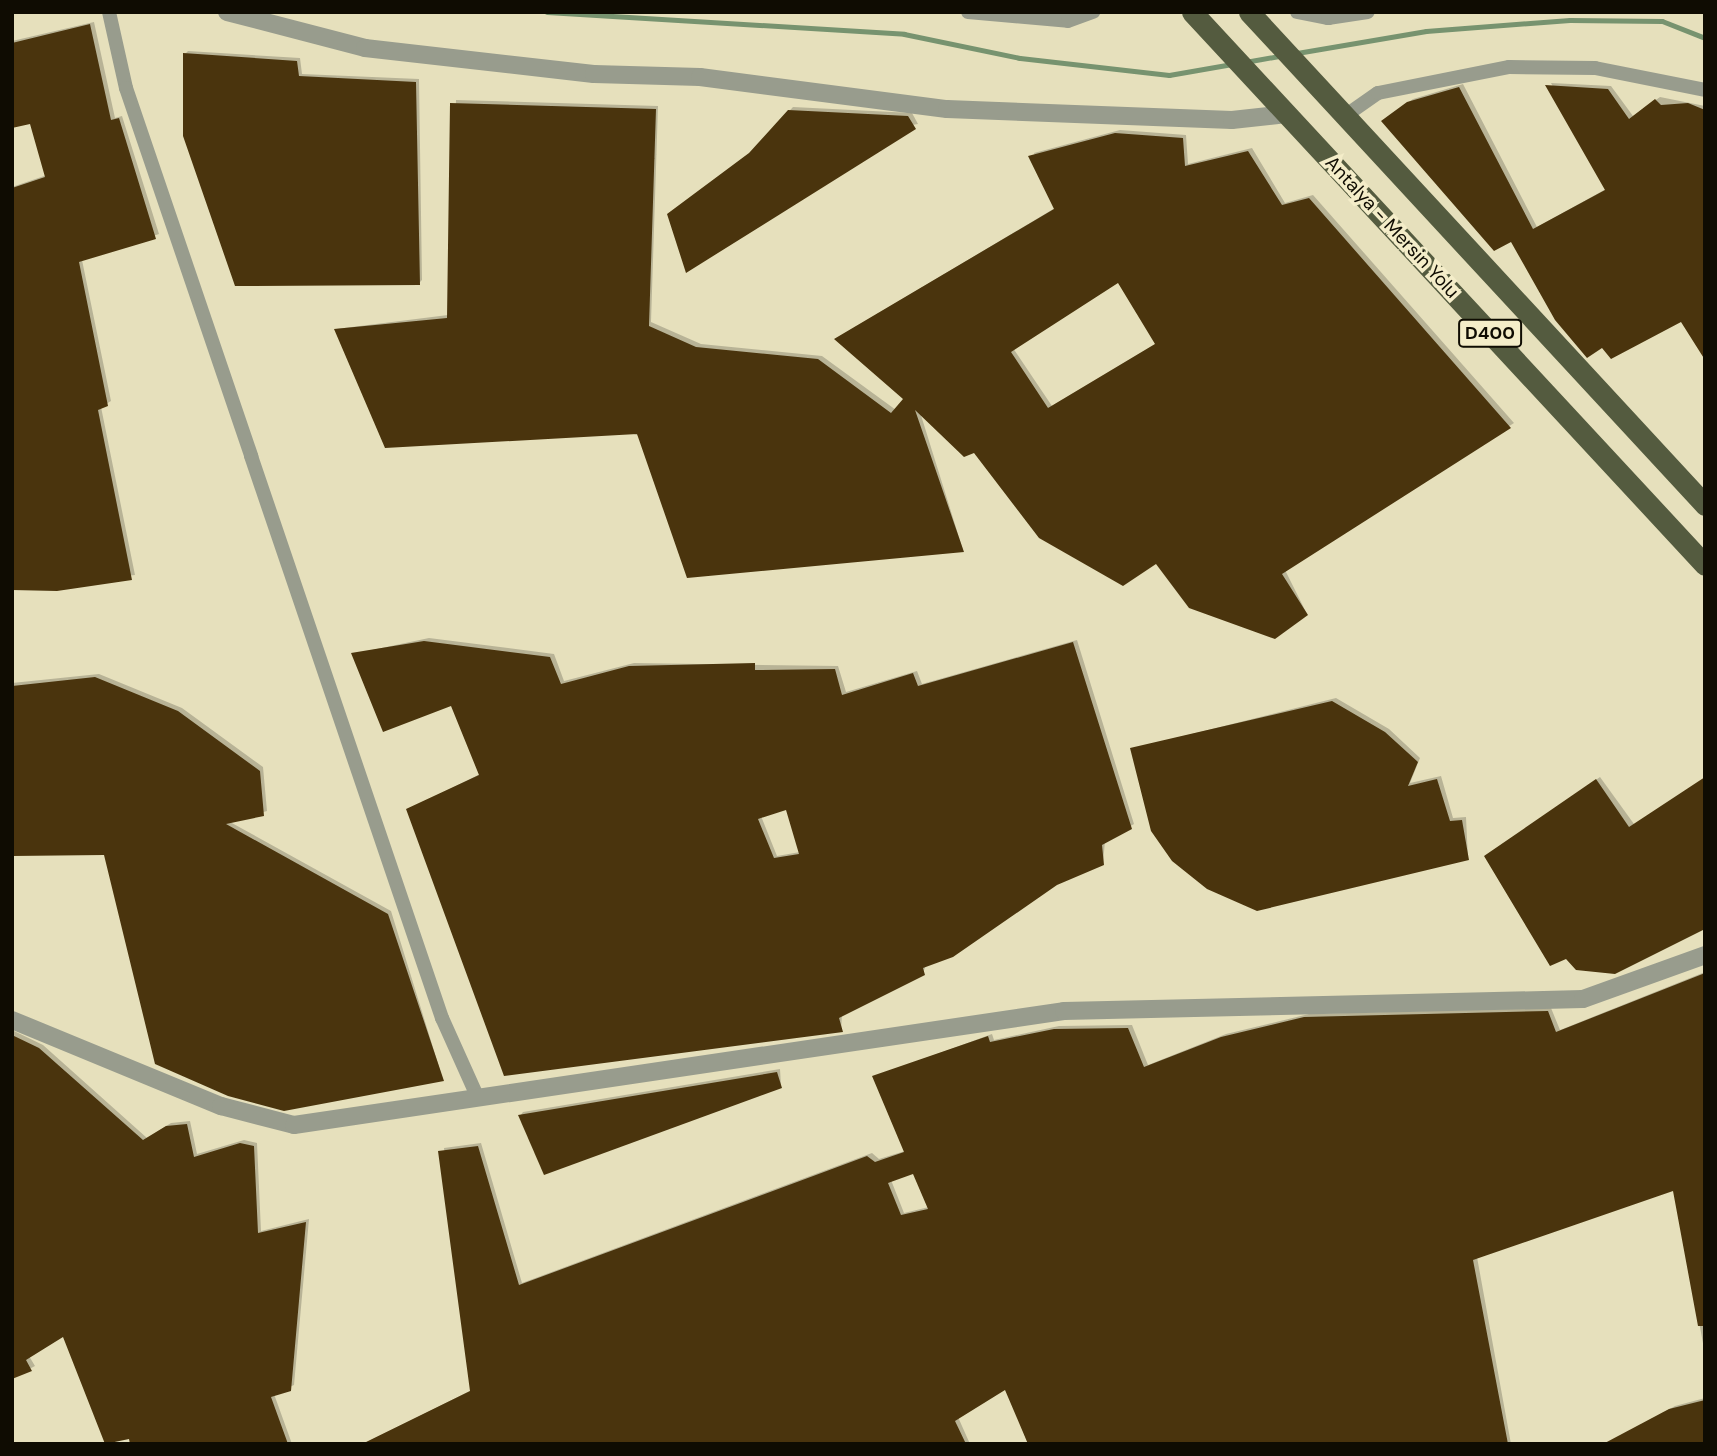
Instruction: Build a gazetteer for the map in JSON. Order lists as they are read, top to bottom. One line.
{"streets":{"highway":["Antalya - Mersin Yolu","D400"]}}
